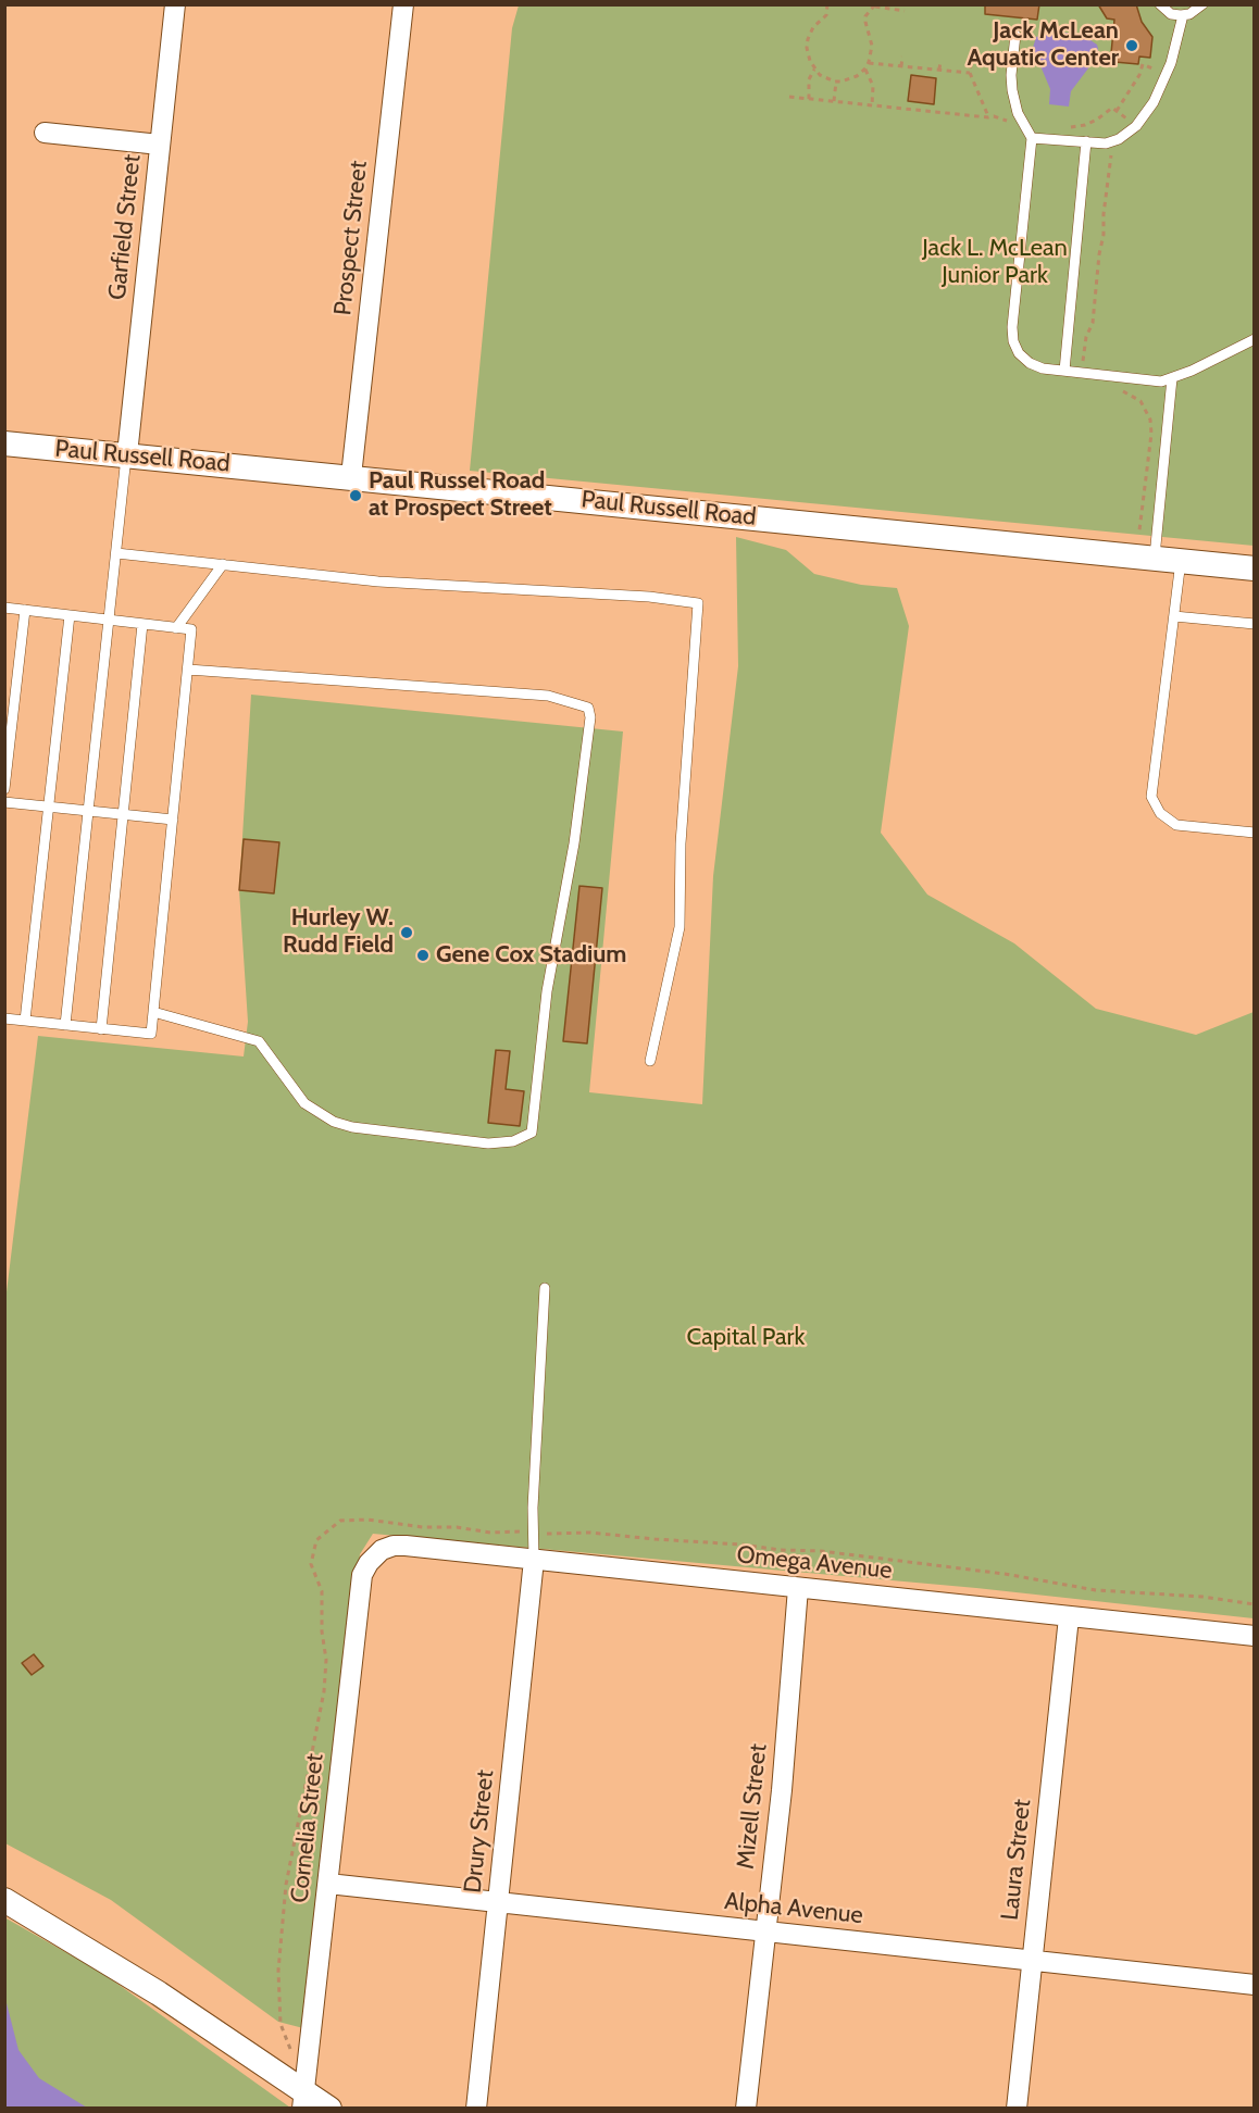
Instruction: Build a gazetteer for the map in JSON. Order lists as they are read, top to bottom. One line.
{"streets":{"street":["Garfield Street","Prospect Street","Paul Russell Road","Omega Avenue","Mizell Street","Cornelia Street","Drury Street","Laura Street","Alpha Avenue"]},"crossings":[["Garfield Street","Paul Russell Road"],["Prospect Street","Paul Russell Road"],["Omega Avenue","Mizell Street"],["Omega Avenue","Cornelia Street"],["Omega Avenue","Drury Street"],["Omega Avenue","Laura Street"],["Mizell Street","Alpha Avenue"],["Cornelia Street","Alpha Avenue"],["Drury Street","Alpha Avenue"],["Laura Street","Alpha Avenue"]],"parks":["Jack L. McLean Junior Park","Capital Park"],"places":["Jack McLean Aquatic Center","Paul Russel Road at Prospect Street","Hurley W. Rudd Field","Gene Cox Stadium"]}
